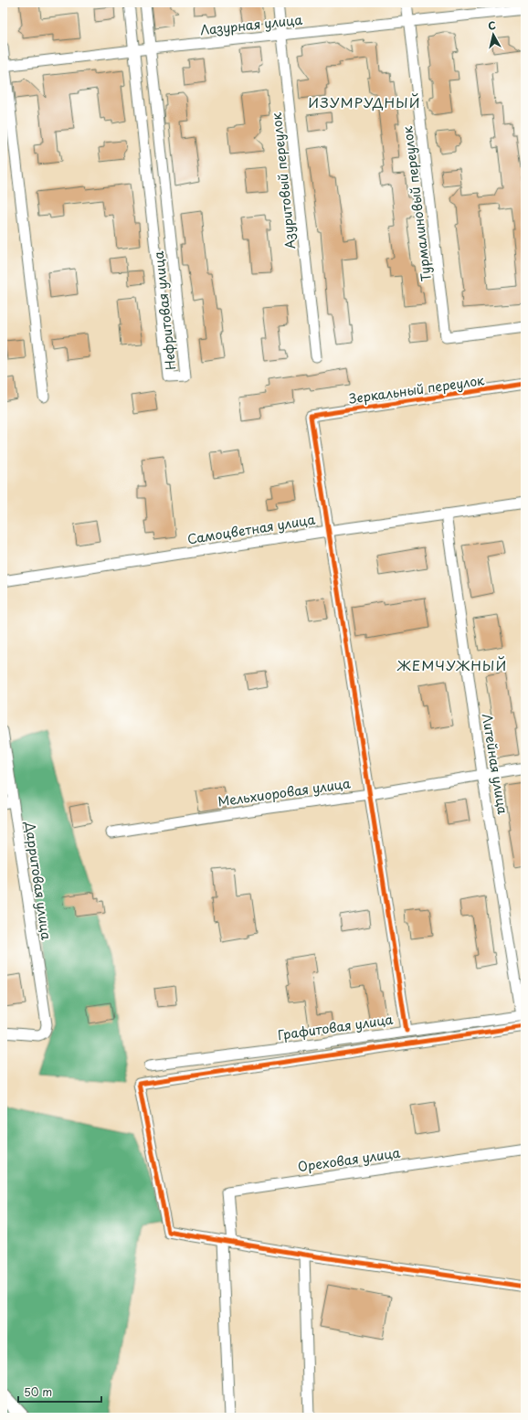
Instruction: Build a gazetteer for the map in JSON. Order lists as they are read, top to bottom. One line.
{"streets":{"street":["Лазурная улица","Азуритовый переулок","Турмалиновый переулок","Нефритовая улица","Зеркальный переулок","Самоцветная улица","Литейная улица","Мельхиоровая улица","Дарритовая улица","Графитовая улица","Ореховая улица"]},"crossings":[["Лазурная улица","Азуритовый переулок"],["Лазурная улица","Турмалиновый переулок"],["Лазурная улица","Нефритовая улица"],["Зеркальный переулок","Самоцветная улица"],["Самоцветная улица","Литейная улица"],["Литейная улица","Мельхиоровая улица"],["Литейная улица","Графитовая улица"]],"districts":["ИЗУМРУДНЫЙ","ЖЕМЧУЖНЫЙ"],"scale_bar":"50 m","north":"top"}
